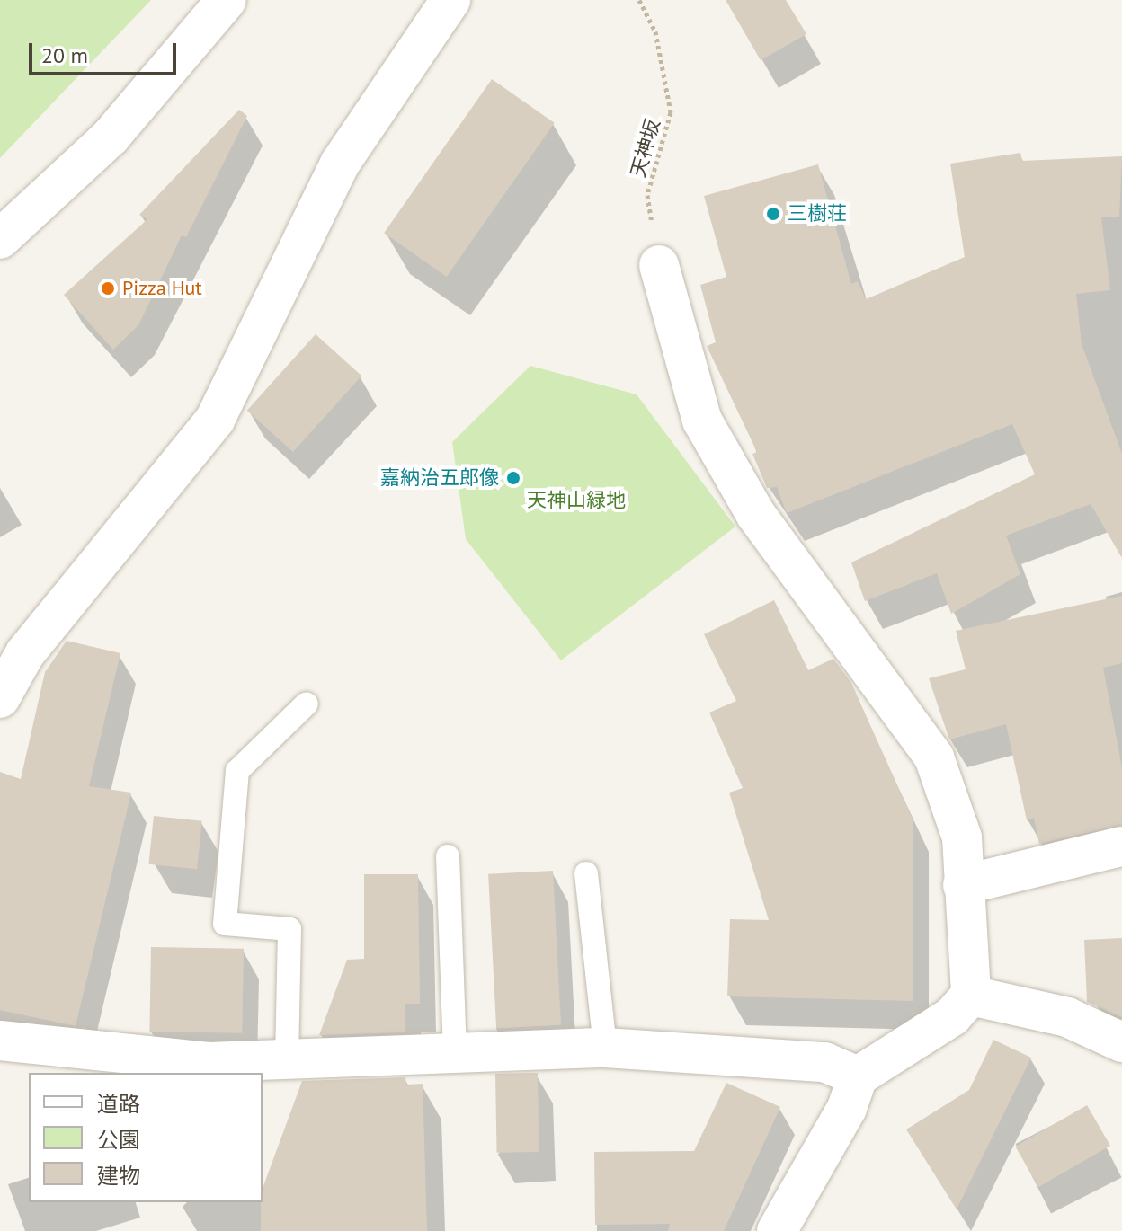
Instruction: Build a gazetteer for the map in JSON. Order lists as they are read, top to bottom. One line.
{"streets":{"path":["天神坂"]},"parks":["天神山緑地"],"places":["三樹荘","Pizza Hut","嘉納治五郎像"],"legend":["道路","公園","建物"],"scale_bar":"20 m"}
